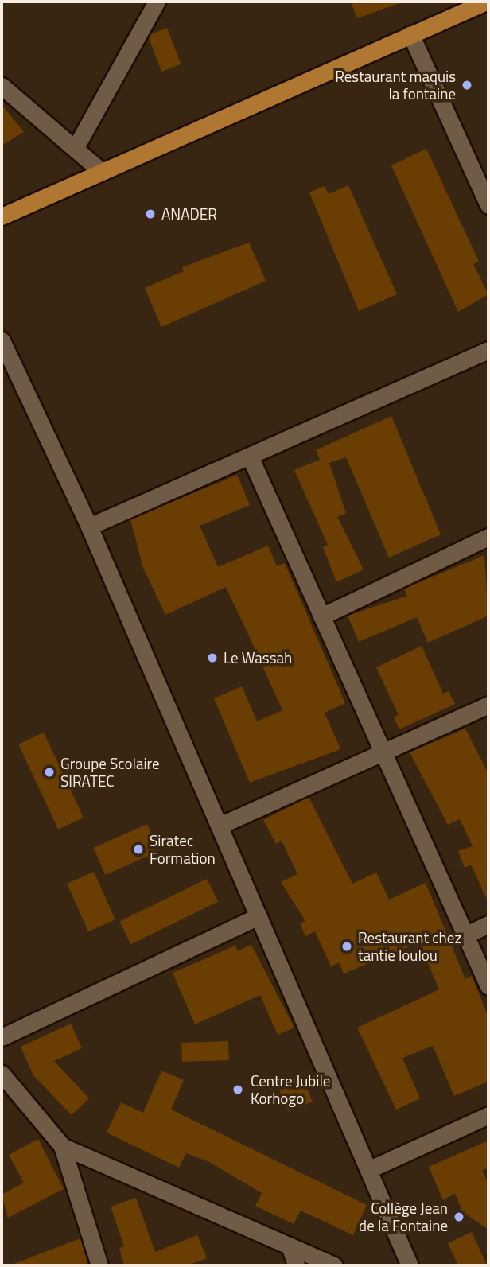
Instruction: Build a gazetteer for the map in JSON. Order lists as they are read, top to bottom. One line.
{"places":["Restaurant maquis la fontaine","ANADER","Le Wassah","Groupe Scolaire SIRATEC","Siratec Formation","Restaurant chez tantie loulou","Centre Jubile Korhogo","Collège Jean de la Fontaine"]}
